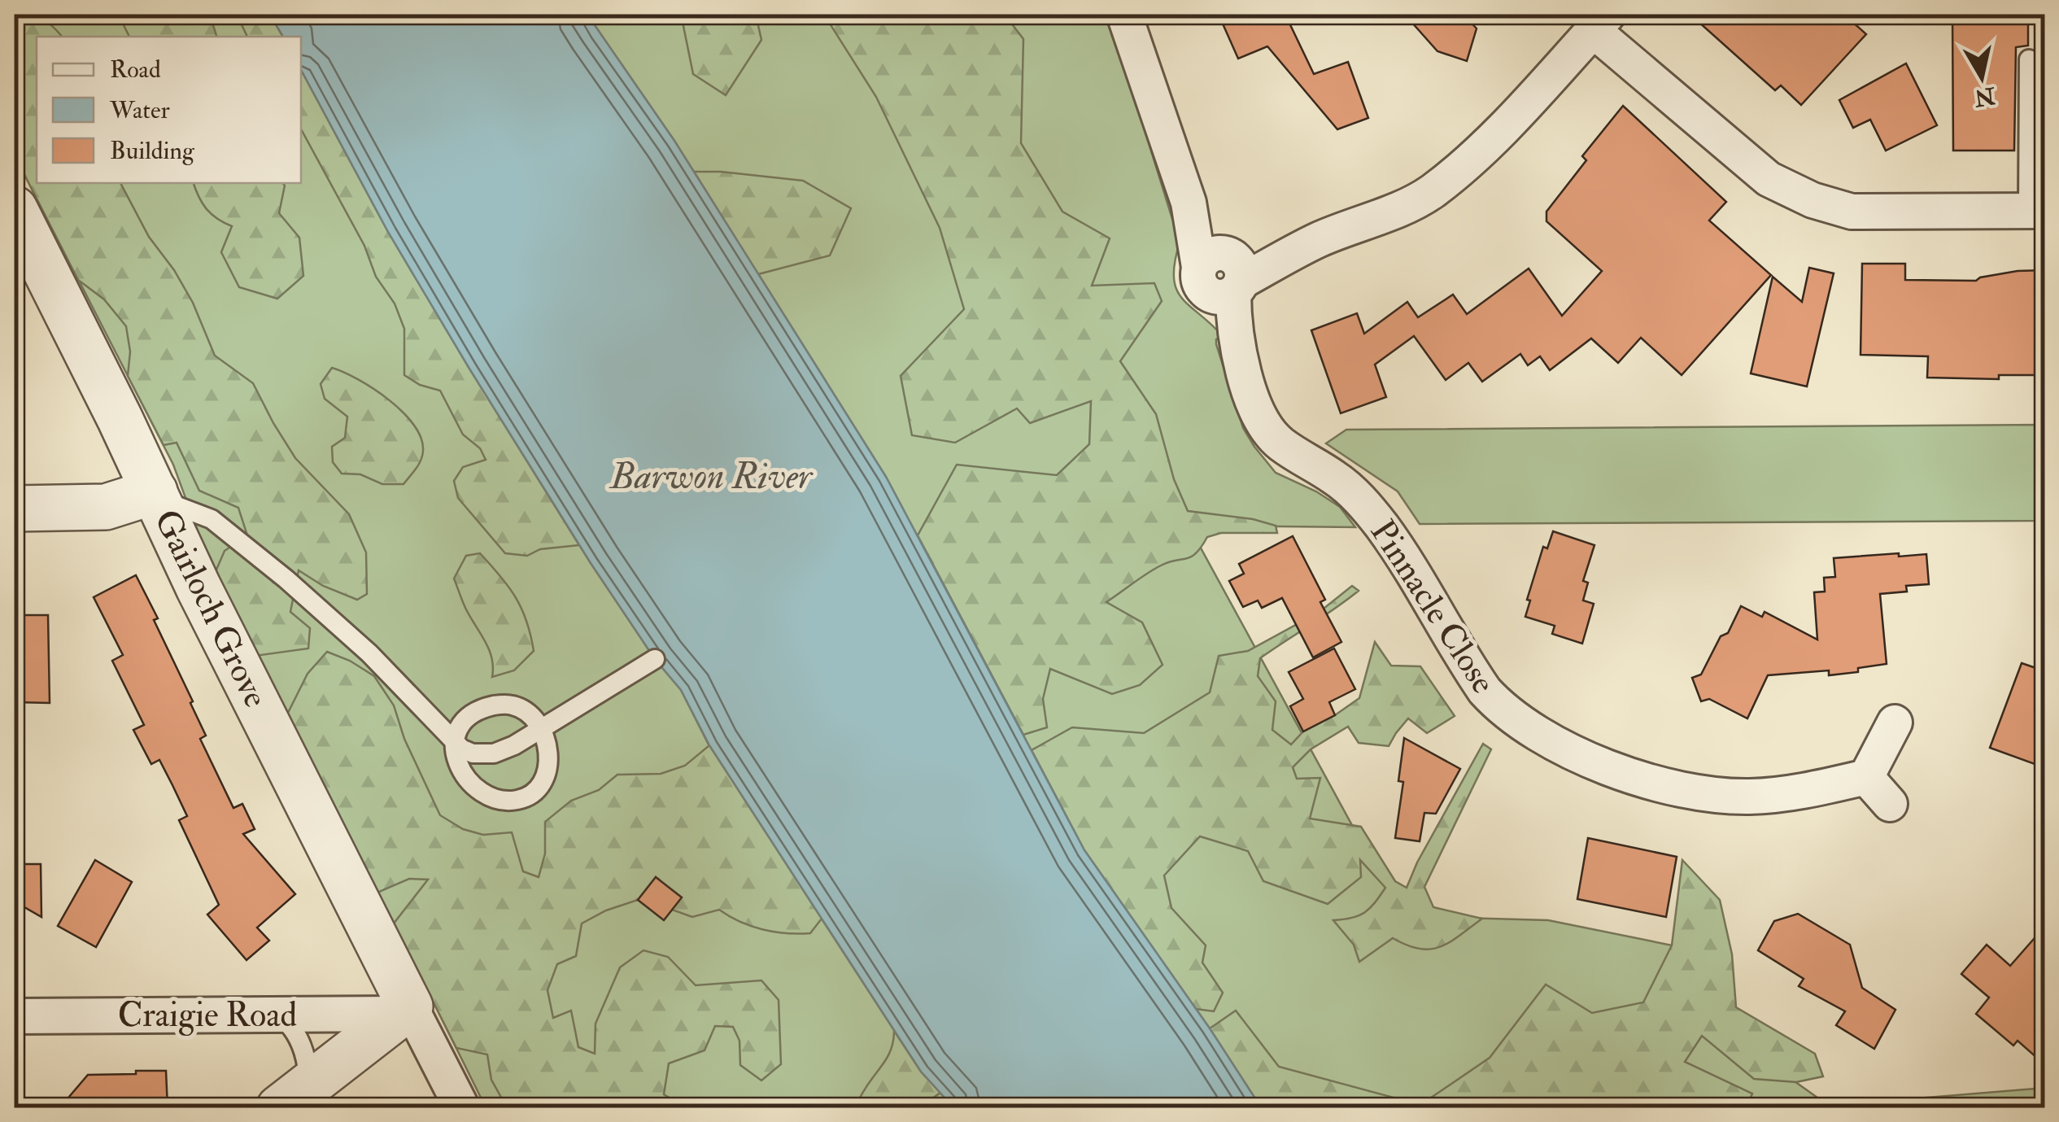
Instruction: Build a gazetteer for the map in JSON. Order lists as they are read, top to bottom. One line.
{"streets":{"street":["Pinnacle Close","Gairloch Grove","Craigie Road"]},"crossings":[["Gairloch Grove","Craigie Road"]],"water":["Barwon River"],"legend":["Road","Water","Building"],"north":"bottom"}
